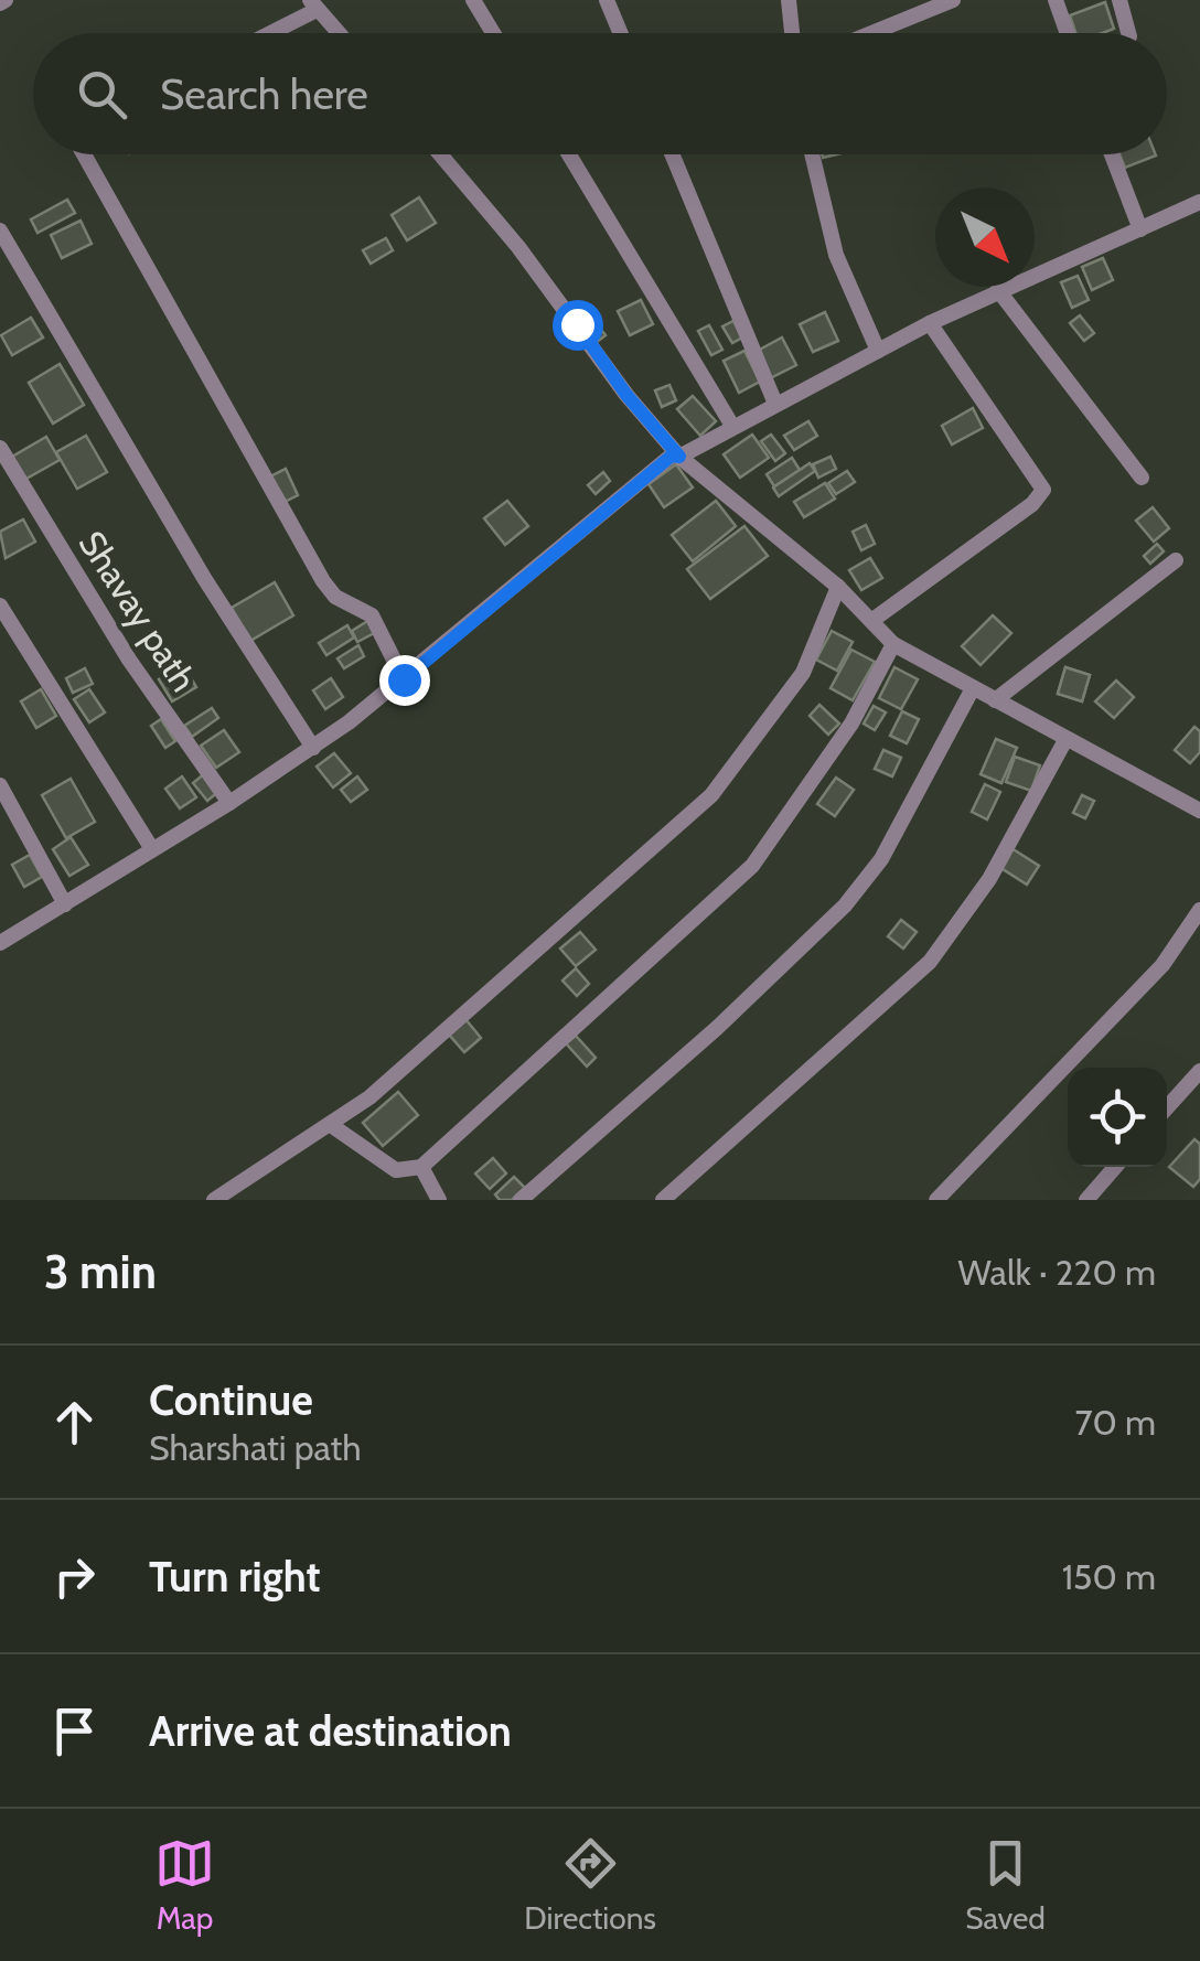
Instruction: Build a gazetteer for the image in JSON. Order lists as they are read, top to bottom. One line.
{"streets":{"street":["Shavay path"]},"north":"bottom right","page":{"search":"Search here","heading":["3 min","Walk · 220 m"],"list":[["Continue","Sharshati path","70 m"],["Turn right","150 m"],"Arrive at destination"],"nav":["Map","Directions","Saved"]}}
